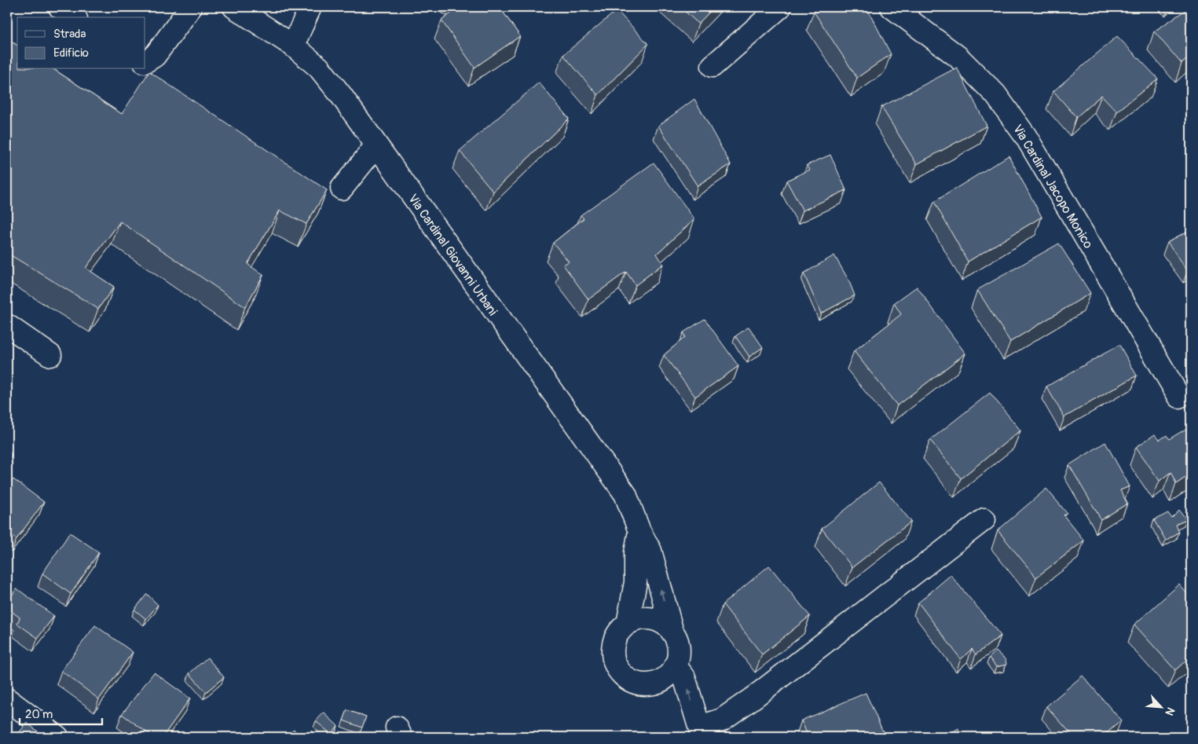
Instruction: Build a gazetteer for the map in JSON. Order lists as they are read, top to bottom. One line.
{"streets":{"street":["Via Cardinal Jacopo Monico","Via Cardinal Giovanni Urbani"]},"legend":["Strada","Edificio"],"scale_bar":"20 m","north":"bottom right"}
